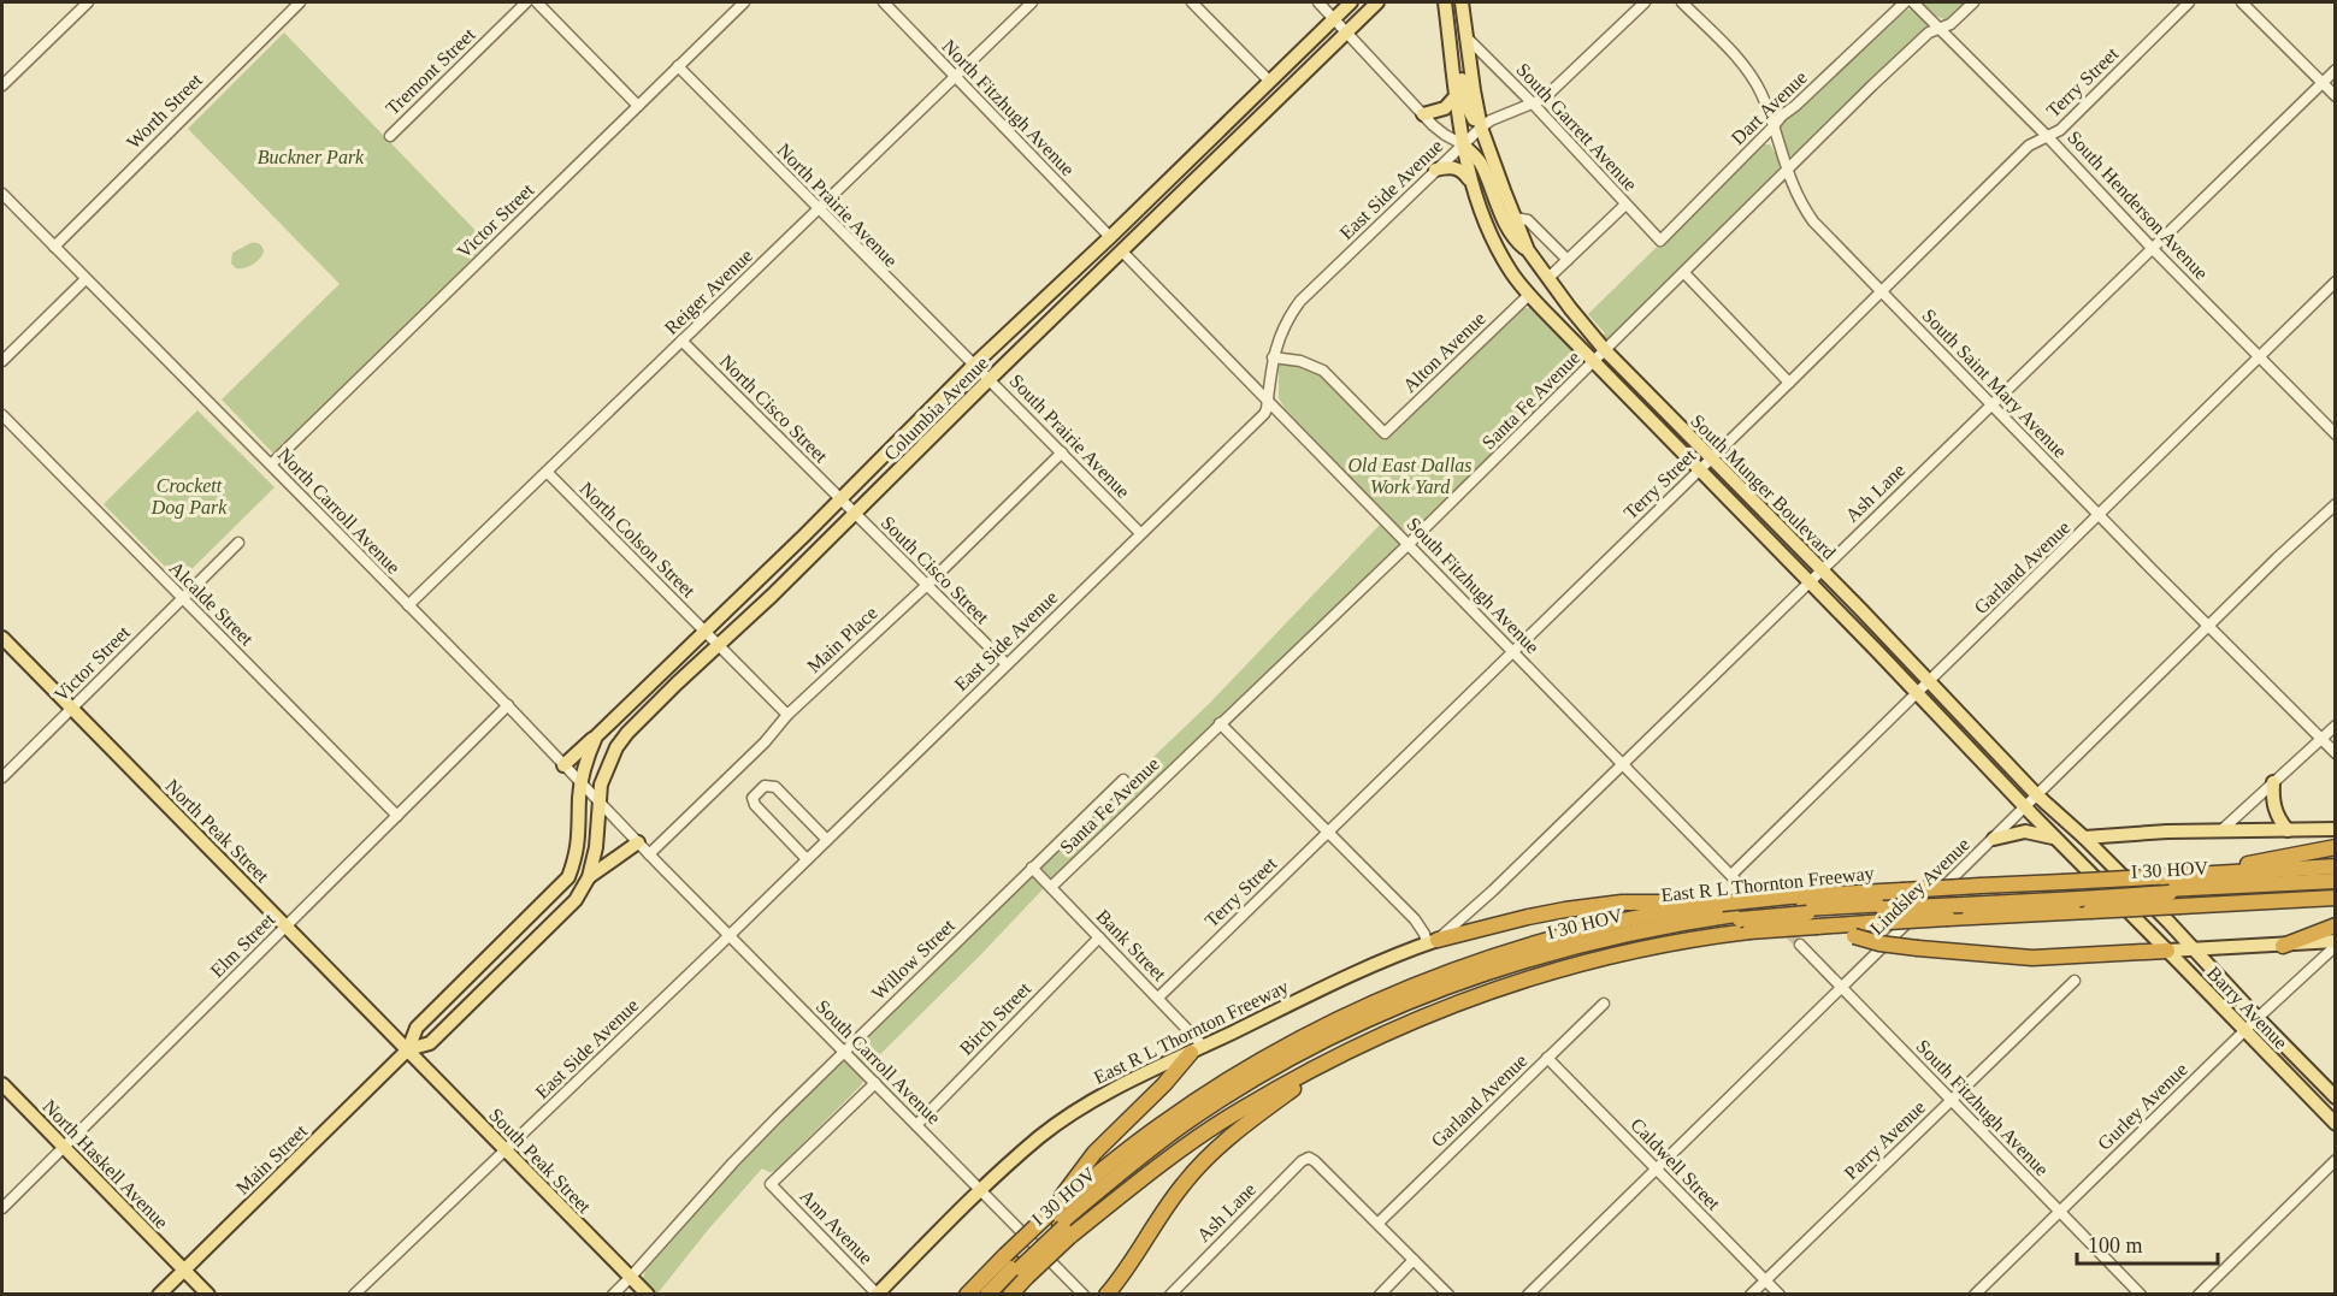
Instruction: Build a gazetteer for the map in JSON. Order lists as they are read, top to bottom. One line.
{"streets":{"highway":["I 30 HOV","East R L Thornton Freeway"],"main road":["Columbia Avenue","South Munger Boulevard","North Peak Street","Barry Avenue","Main Street","South Peak Street","North Haskell Avenue"],"street":["Tremont Street","Terry Street","North Fitzhugh Avenue","Dart Avenue","Worth Street","South Garrett Avenue","East Side Avenue","North Prairie Avenue","South Henderson Avenue","Victor Street","Reiger Avenue","Alton Avenue","South Saint Mary Avenue","Santa Fe Avenue","North Cisco Street","South Prairie Avenue","Ash Lane","North Carroll Avenue","North Colson Street","Garland Avenue","South Cisco Street","South Fitzhugh Avenue","Alcalde Street","Main Place","Lindsley Avenue","Elm Street","Bank Street","Willow Street","Birch Street","South Carroll Avenue","Gurley Avenue","Parry Avenue","Caldwell Street","Ann Avenue"]},"crossings":[["Terry Street","South Henderson Avenue"],["Terry Street","South Saint Mary Avenue"],["Terry Street","South Munger Boulevard"],["Terry Street","South Fitzhugh Avenue"],["Terry Street","Bank Street"],["North Fitzhugh Avenue","Reiger Avenue"],["North Fitzhugh Avenue","Columbia Avenue"],["Dart Avenue","South Garrett Avenue"],["Dart Avenue","South Saint Mary Avenue"],["Worth Street","North Carroll Avenue"],["South Garrett Avenue","East Side Avenue"],["South Garrett Avenue","South Munger Boulevard"],["East Side Avenue","Alton Avenue"],["East Side Avenue","South Prairie Avenue"],["East Side Avenue","South Munger Boulevard"],["East Side Avenue","South Cisco Street"],["East Side Avenue","South Fitzhugh Avenue"],["East Side Avenue","South Carroll Avenue"],["East Side Avenue","South Peak Street"],["North Prairie Avenue","Victor Street"],["North Prairie Avenue","Reiger Avenue"],["North Prairie Avenue","Columbia Avenue"],["North Prairie Avenue","South Prairie Avenue"],["South Henderson Avenue","Santa Fe Avenue"],["South Henderson Avenue","Ash Lane"],["South Henderson Avenue","Garland Avenue"],["Victor Street","North Carroll Avenue"],["Victor Street","Alcalde Street"],["Victor Street","North Peak Street"],["Reiger Avenue","North Cisco Street"],["Reiger Avenue","North Carroll Avenue"],["Reiger Avenue","North Colson Street"],["Alton Avenue","South Munger Boulevard"],["South Saint Mary Avenue","Santa Fe Avenue"],["South Saint Mary Avenue","Ash Lane"],["South Saint Mary Avenue","Garland Avenue"],["South Saint Mary Avenue","Lindsley Avenue"],["Santa Fe Avenue","South Munger Boulevard"],["Santa Fe Avenue","South Fitzhugh Avenue"],["Santa Fe Avenue","Bank Street"],["North Cisco Street","Columbia Avenue"],["North Cisco Street","South Cisco Street"],["Columbia Avenue","South Prairie Avenue"],["Columbia Avenue","North Carroll Avenue"],["Columbia Avenue","North Colson Street"],["Columbia Avenue","South Cisco Street"],["Columbia Avenue","South Fitzhugh Avenue"],["Columbia Avenue","Main Street"],["South Prairie Avenue","Main Place"],["South Munger Boulevard","Ash Lane"],["South Munger Boulevard","Garland Avenue"],["South Munger Boulevard","Lindsley Avenue"],["South Munger Boulevard","Barry Avenue"],["South Munger Boulevard","Gurley Avenue"],["Ash Lane","Garland Avenue"],["Ash Lane","South Fitzhugh Avenue"],["Ash Lane","East R L Thornton Freeway"],["North Carroll Avenue","Main Place"],["North Carroll Avenue","Elm Street"],["North Carroll Avenue","South Carroll Avenue"],["North Carroll Avenue","Main Street"],["North Colson Street","Main Place"],["Garland Avenue","South Fitzhugh Avenue"],["Garland Avenue","Caldwell Street"],["South Cisco Street","Main Place"],["South Fitzhugh Avenue","Lindsley Avenue"],["South Fitzhugh Avenue","Gurley Avenue"],["South Fitzhugh Avenue","Parry Avenue"],["Alcalde Street","Elm Street"],["Main Place","South Carroll Avenue"],["North Peak Street","Elm Street"],["North Peak Street","Main Street"],["North Peak Street","South Peak Street"],["I 30 HOV","East R L Thornton Freeway"],["East R L Thornton Freeway","Bank Street"],["East R L Thornton Freeway","South Carroll Avenue"],["Lindsley Avenue","Caldwell Street"],["Elm Street","North Haskell Avenue"],["Bank Street","Willow Street"],["Bank Street","Birch Street"],["Willow Street","South Carroll Avenue"],["Willow Street","South Peak Street"],["Barry Avenue","Gurley Avenue"],["Birch Street","South Carroll Avenue"],["South Carroll Avenue","Ann Avenue"],["Parry Avenue","Caldwell Street"],["Main Street","South Peak Street"],["Main Street","North Haskell Avenue"]],"parks":["Buckner Park","Old East Dallas Work Yard","Crockett Dog Park"],"scale_bar":"100 m"}
